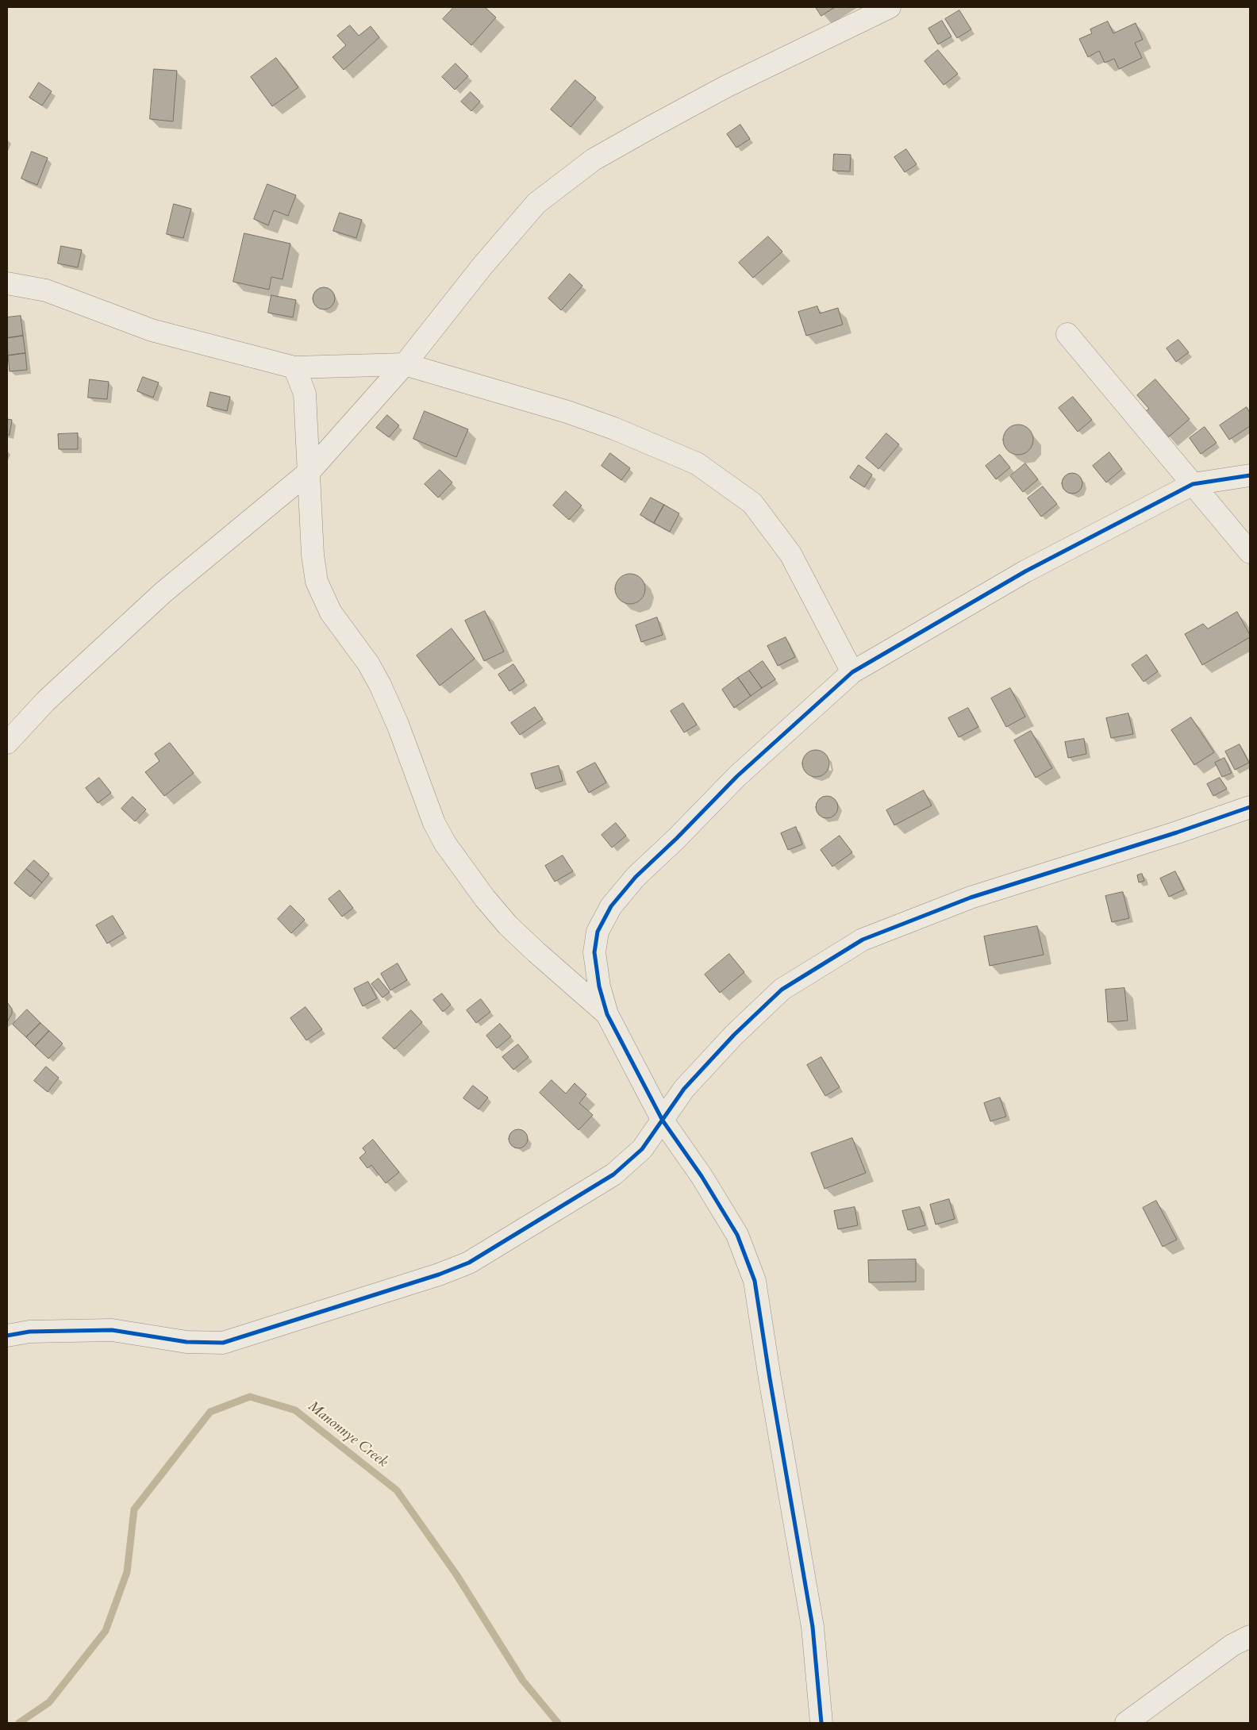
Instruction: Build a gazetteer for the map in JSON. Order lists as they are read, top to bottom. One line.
{"water":["Manonnye Creek"]}
